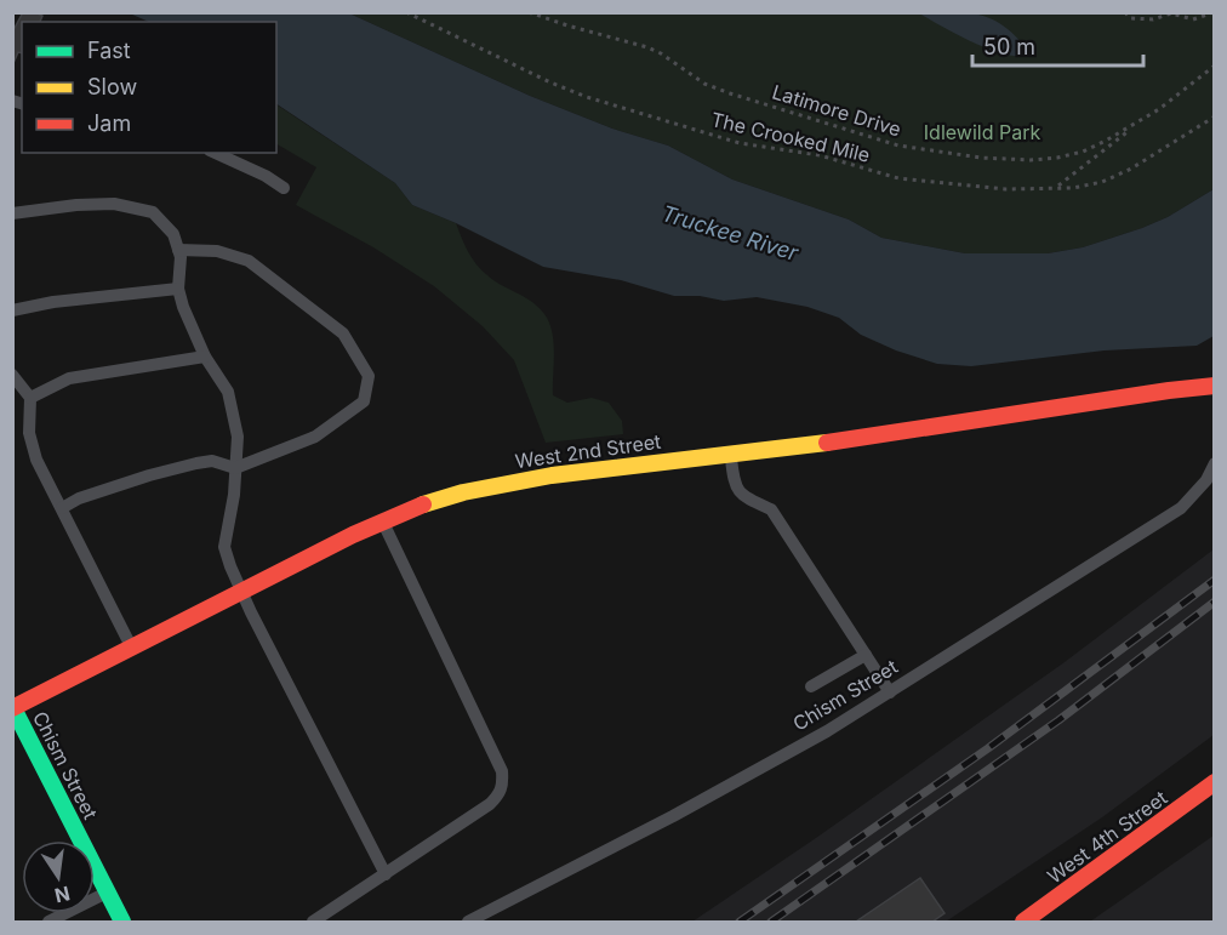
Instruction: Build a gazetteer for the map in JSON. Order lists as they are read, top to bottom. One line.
{"streets":{"street":["West 2nd Street","Chism Street","West 4th Street"],"path":["Latimore Drive","The Crooked Mile"]},"crossings":[["West 2nd Street","Chism Street"]],"water":["Truckee River"],"parks":["Idlewild Park"],"legend":["Fast","Slow","Jam"],"scale_bar":"50 m","north":"bottom"}
